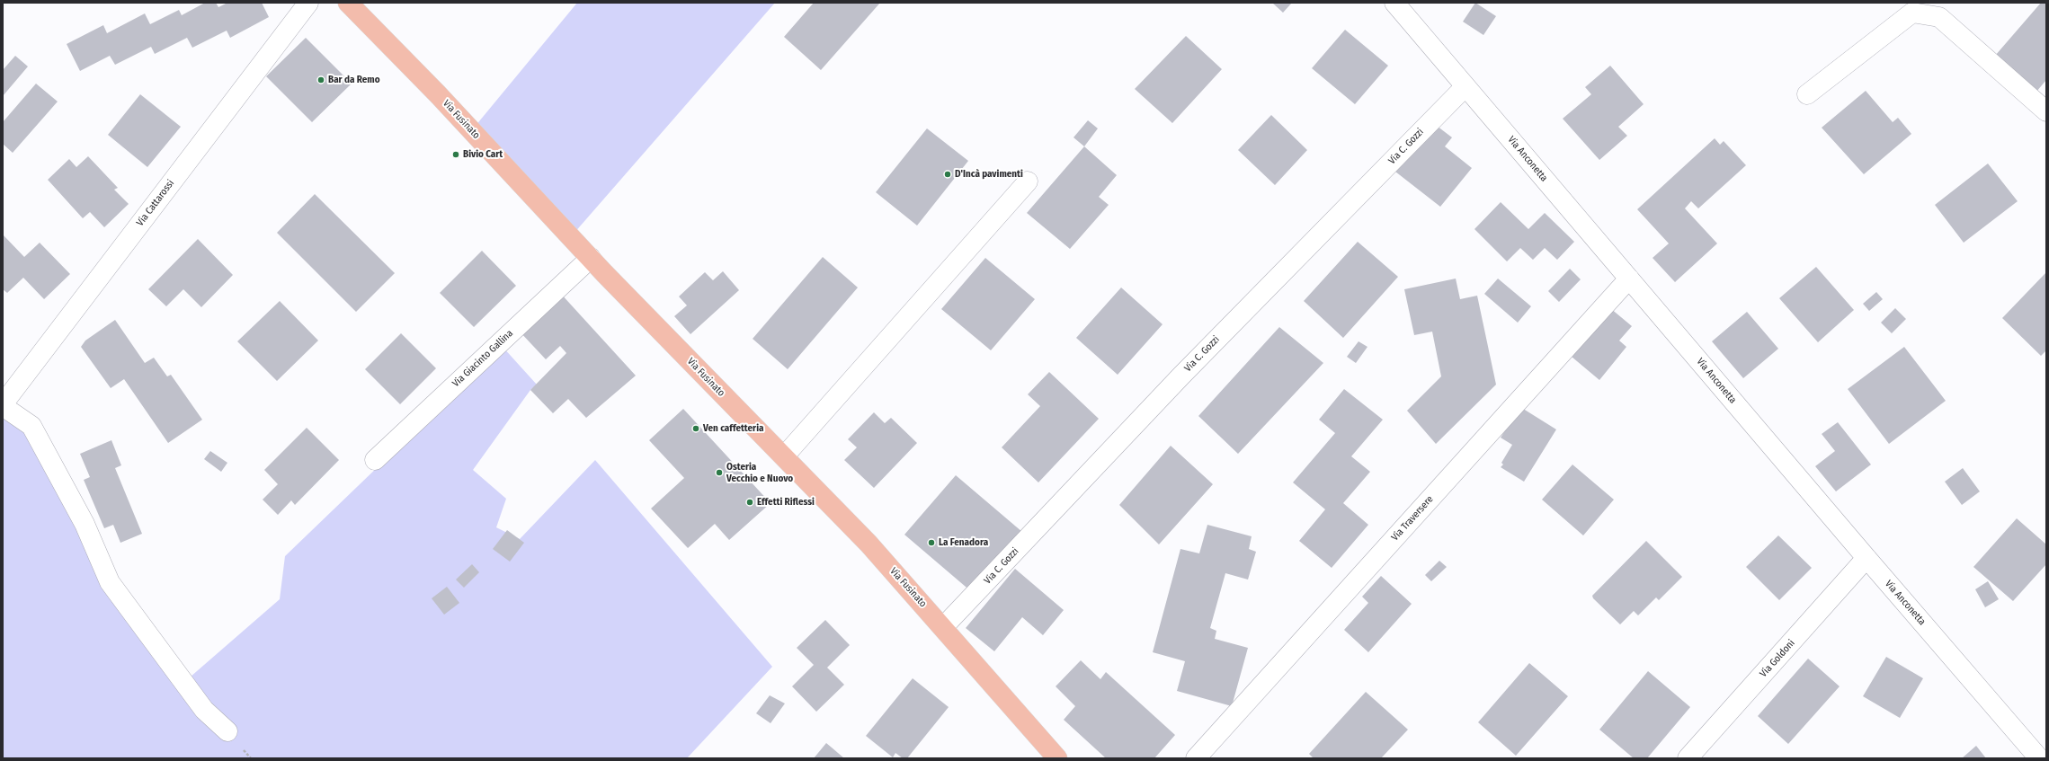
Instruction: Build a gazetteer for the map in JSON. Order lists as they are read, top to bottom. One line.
{"streets":{"main road":["Via Fusinato"],"street":["Via C. Gozzi","Via Anconetta","Via Cattarossi","Via Giacinto Gallina","Via Traversere","Via Goldoni"]},"crossings":[["Via Fusinato","Via C. Gozzi"],["Via Fusinato","Via Giacinto Gallina"],["Via C. Gozzi","Via Anconetta"],["Via Anconetta","Via Traversere"],["Via Anconetta","Via Goldoni"]],"places":["Bar da Remo","Bivio Cart","D'Incà pavimenti","Ven caffetteria","Osteria Vecchio e Nuovo","Effetti Riflessi","La Fenadora"]}
